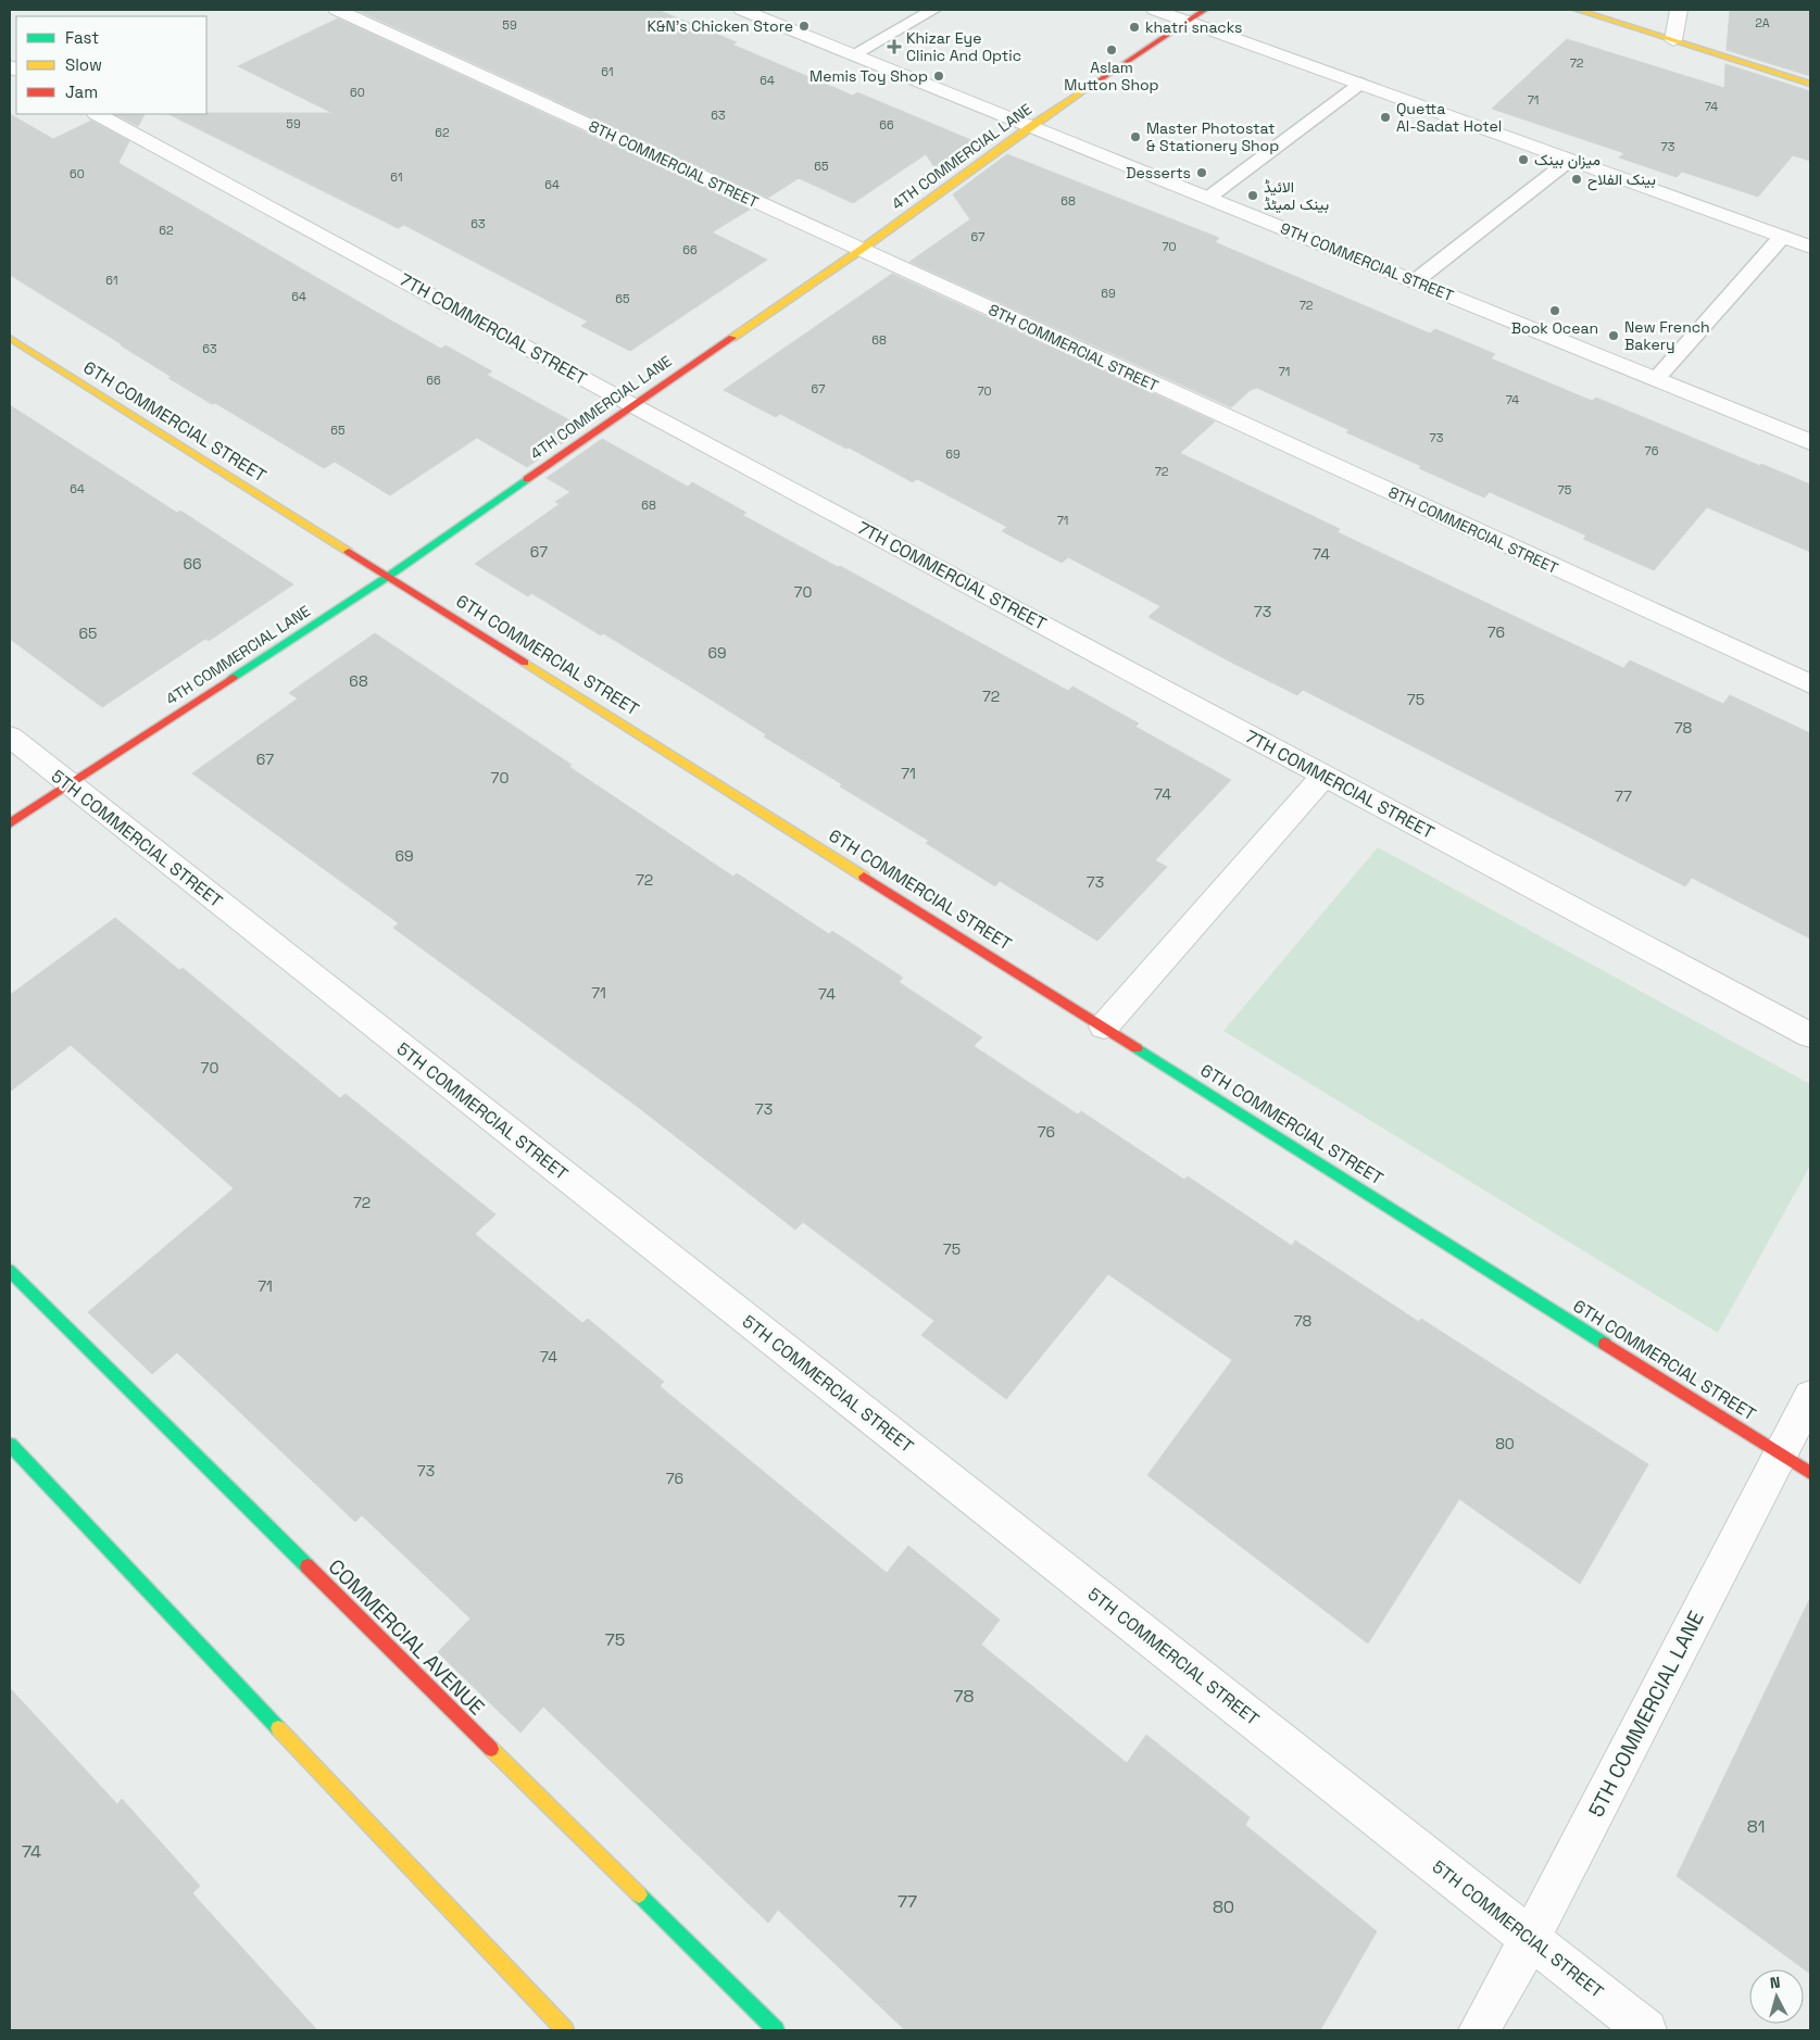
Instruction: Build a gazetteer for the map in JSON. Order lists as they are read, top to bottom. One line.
{"streets":{"street":["4TH COMMERCIAL LANE","8TH COMMERCIAL STREET","9TH COMMERCIAL STREET","7TH COMMERCIAL STREET","6TH COMMERCIAL STREET","5TH COMMERCIAL STREET","COMMERCIAL AVENUE","5TH COMMERCIAL LANE"]},"crossings":[["4TH COMMERCIAL LANE","8TH COMMERCIAL STREET"],["4TH COMMERCIAL LANE","9TH COMMERCIAL STREET"],["4TH COMMERCIAL LANE","7TH COMMERCIAL STREET"],["4TH COMMERCIAL LANE","6TH COMMERCIAL STREET"],["4TH COMMERCIAL LANE","5TH COMMERCIAL STREET"],["6TH COMMERCIAL STREET","5TH COMMERCIAL LANE"],["5TH COMMERCIAL STREET","5TH COMMERCIAL LANE"]],"places":{"other":["K&N's Chicken Store","khatri snacks","Aslam Mutton Shop","Memis Toy Shop","Quetta Al-Sadat Hotel","Master Photostat & Stationery Shop","میزان بینک","Desserts","بینک الفلاح","الائیڈ بینک لمیٹڈ","Book Ocean","New French Bakery"],"health":["Khizar Eye Clinic And Optic"]},"house_numbers":["2A","59","72","61","64","60","71","74","63","59","66","62","73","65","60","61","64","68","63","62","67","70","66","61","69","64","65","72","68","63","71","66","67","70","74","65","73","76","69","72","64","75","68","71","67","74","66","70","73","76","65","69","68","72","75","78","67","71","70","74","77","69","72","73","71","74","70","73","76","72","75","71","78","74","80","73","76","75","78","81","74","77","80"],"legend":["Fast","Slow","Jam"],"north":"top"}
